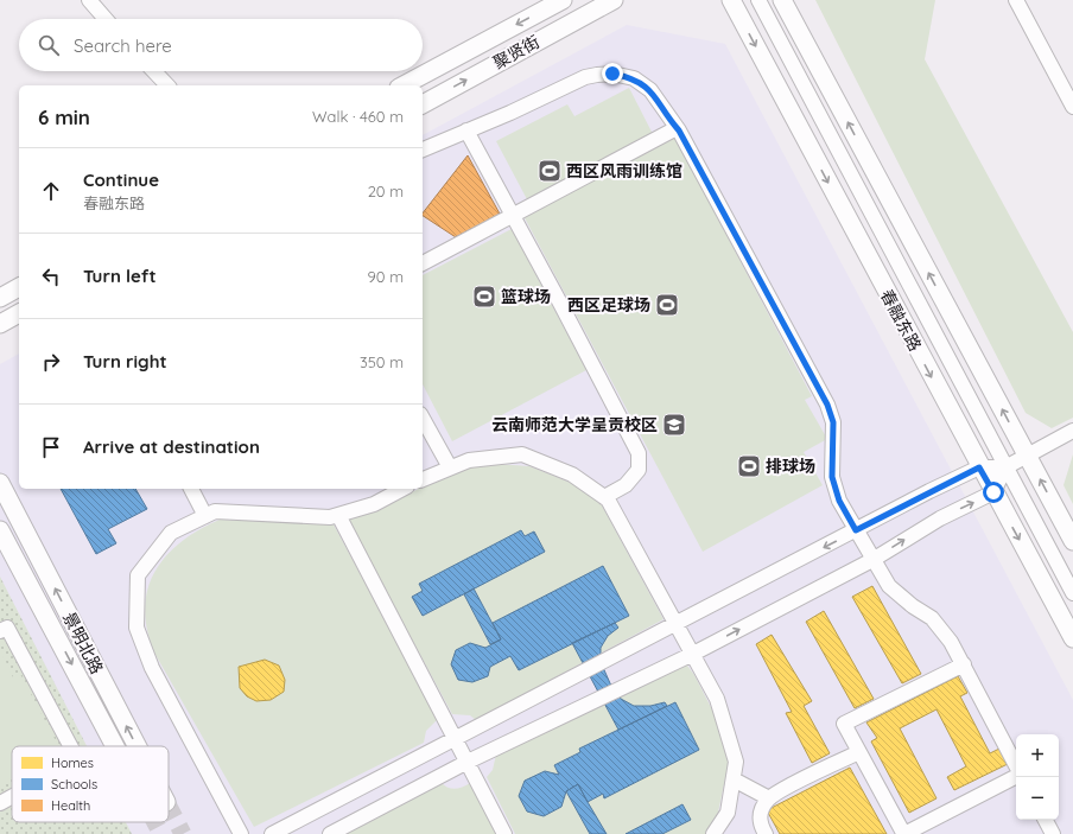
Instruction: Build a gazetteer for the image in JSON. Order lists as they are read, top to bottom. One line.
{"streets":{"main road":["聚贤街","春融东路","景明北路"]},"places":{"sports":["西区风雨训练馆","篮球场","西区足球场","排球场"],"school or university":["云南师范大学呈贡校区"]},"legend":["Homes","Schools","Health"],"page":{"search":"Search here","heading":["6 min","Walk · 460 m"],"list":[["Continue","春融东路","20 m"],["Turn left","90 m"],["Turn right","350 m"],"Arrive at destination"],"map_buttons":["+","−"]}}
